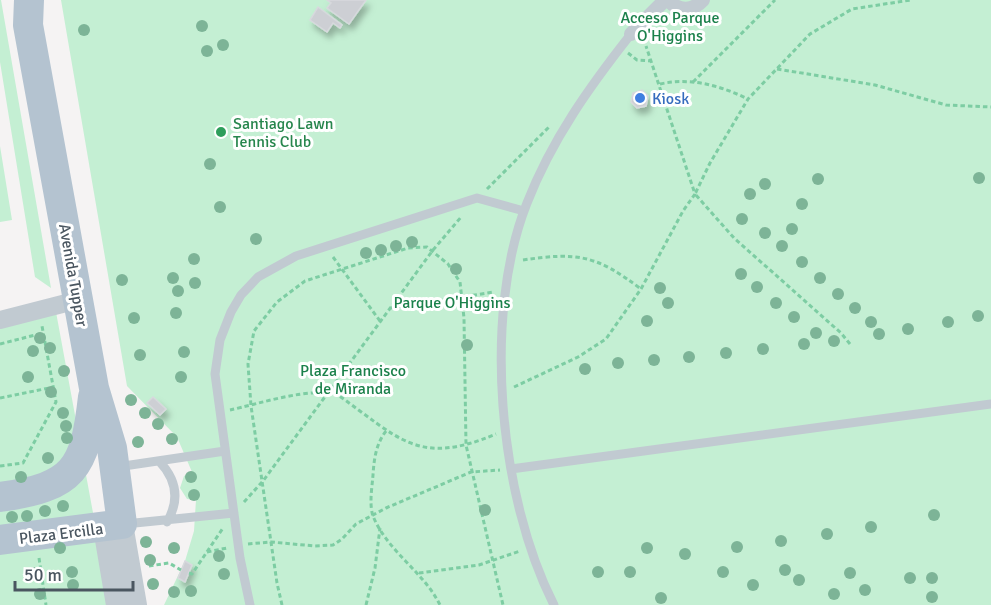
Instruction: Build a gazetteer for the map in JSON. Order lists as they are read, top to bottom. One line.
{"streets":{"main road":["Avenida Tupper","Plaza Ercilla"]},"crossings":[["Avenida Tupper","Plaza Ercilla"]],"parks":["Acceso Parque O'Higgins","Parque O'Higgins","Plaza Francisco de Miranda"],"places":["Kiosk","Santiago Lawn Tennis Club"],"scale_bar":"50 m"}
